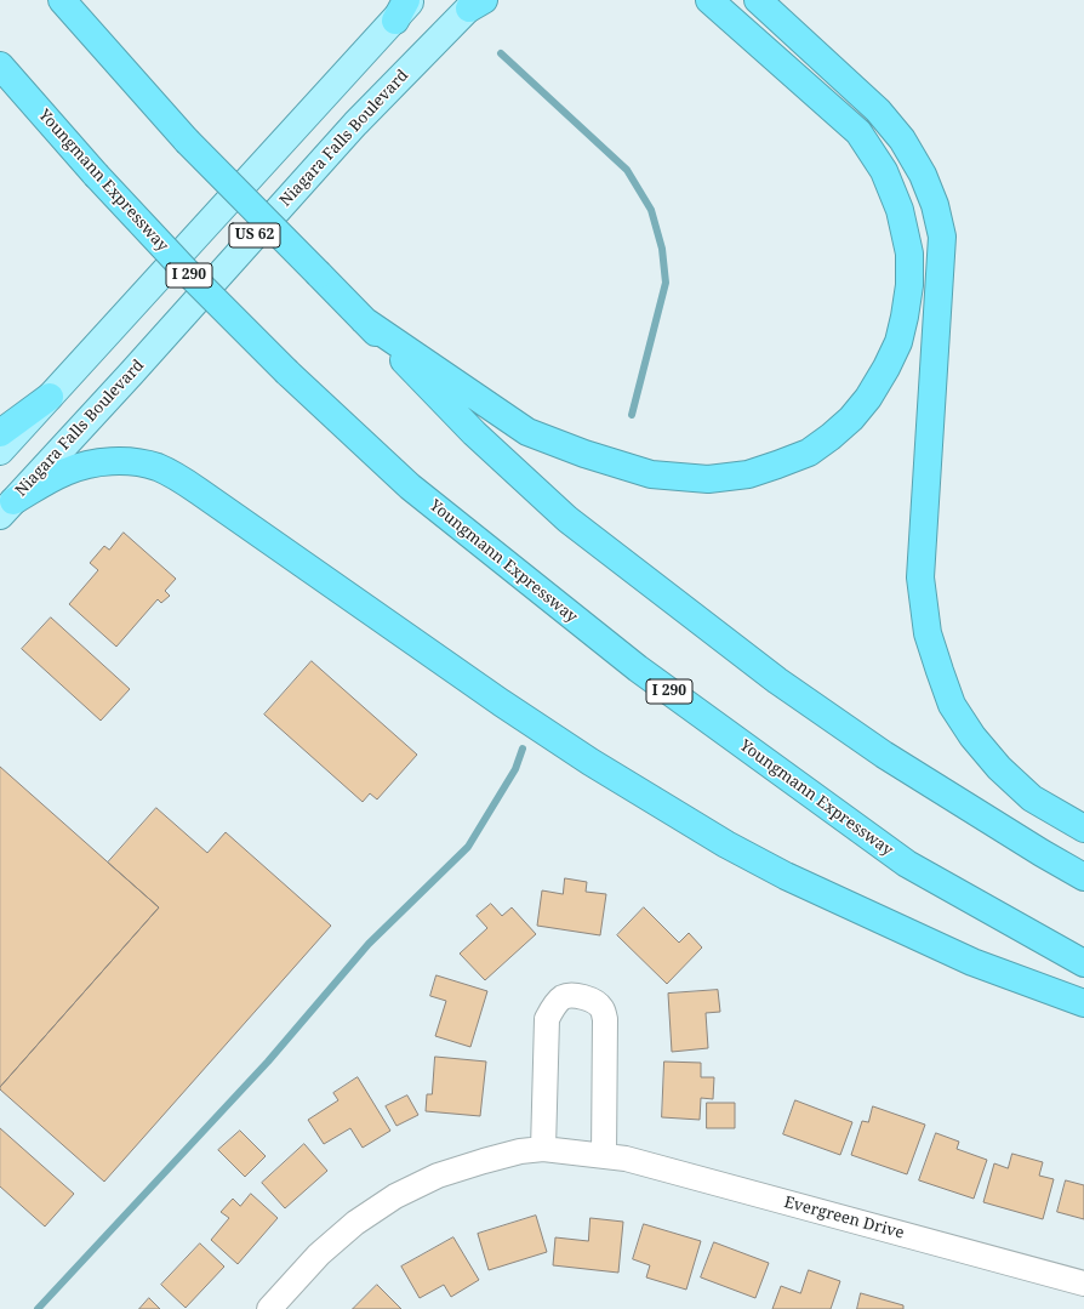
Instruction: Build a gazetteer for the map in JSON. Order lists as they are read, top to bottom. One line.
{"streets":{"highway":["Youngmann Expressway","I 290"],"main road":["Niagara Falls Boulevard","US 62"],"street":["Evergreen Drive"]}}
